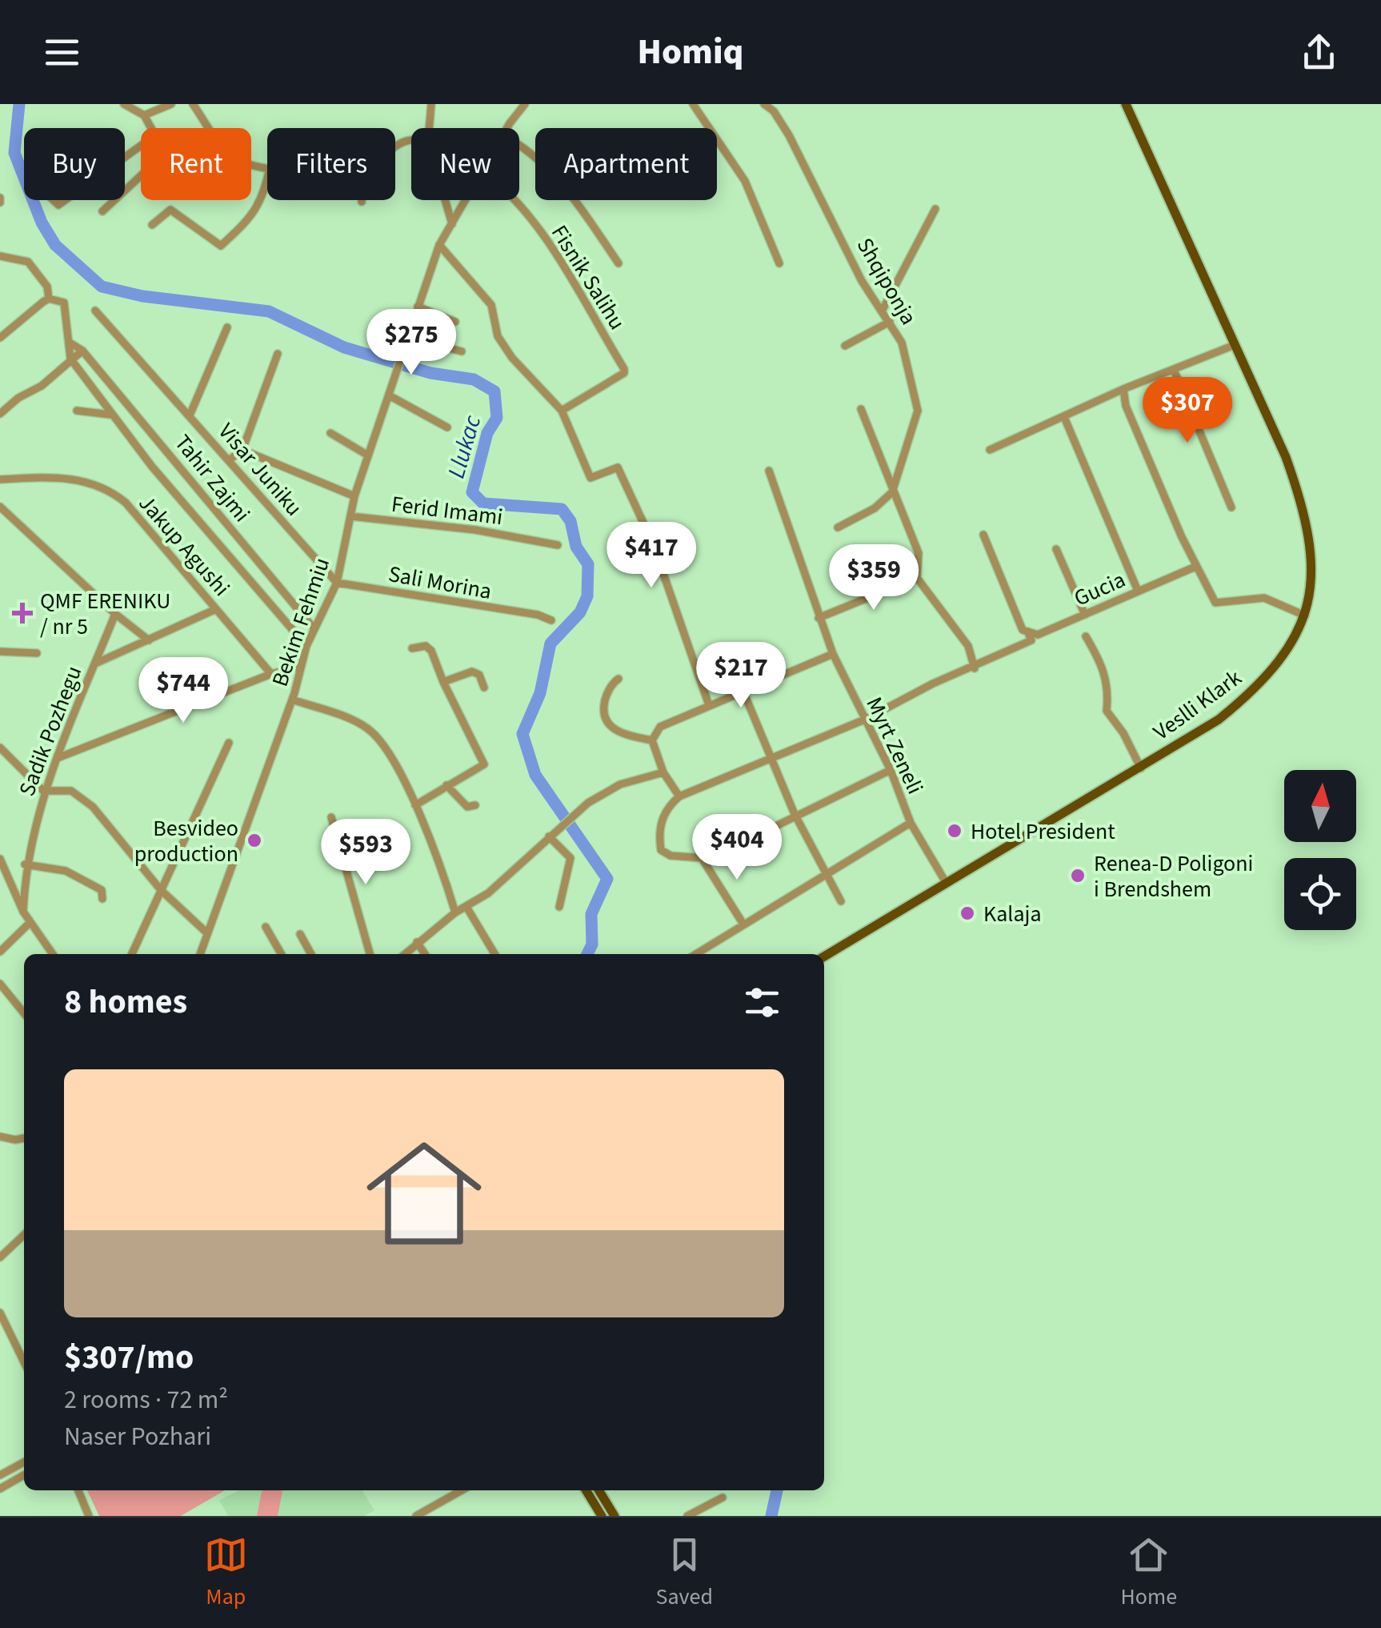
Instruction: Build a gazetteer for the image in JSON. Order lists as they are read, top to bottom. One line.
{"streets":{"main road":["Veslli Klark"],"street":["Fisnik Salihu","Shqiponja","Visar Juniku","Tahir Zajmi","Ferid Imami","Jakup Agushi","Sali Morina","Gucia","Bekim Fehmiu","Sadik Pozhegu","Myrt Zeneli"]},"crossings":[["Visar Juniku","Sali Morina"],["Visar Juniku","Bekim Fehmiu"],["Tahir Zajmi","Bekim Fehmiu"],["Ferid Imami","Bekim Fehmiu"],["Sali Morina","Bekim Fehmiu"],["Veslli Klark","Myrt Zeneli"]],"water":["Llukac"],"places":{"health":["QMF ERENIKU / nr 5"],"other":["Hotel President","Besvideo production","Renea-D Poligoni i Brendshem","Kalaja"]},"north":"top","page":{"header":"Homiq","chip":["Buy","Rent","Filters","New","Apartment"],"price":["$275","$307","$417","$359","$217","$744","$404","$593"],"heading":"8 homes","list":[{"name":"$307/mo","note":"2 rooms · 72 m² · Naser Pozhari"}],"tabs":["Map","Saved","Home"]}}
